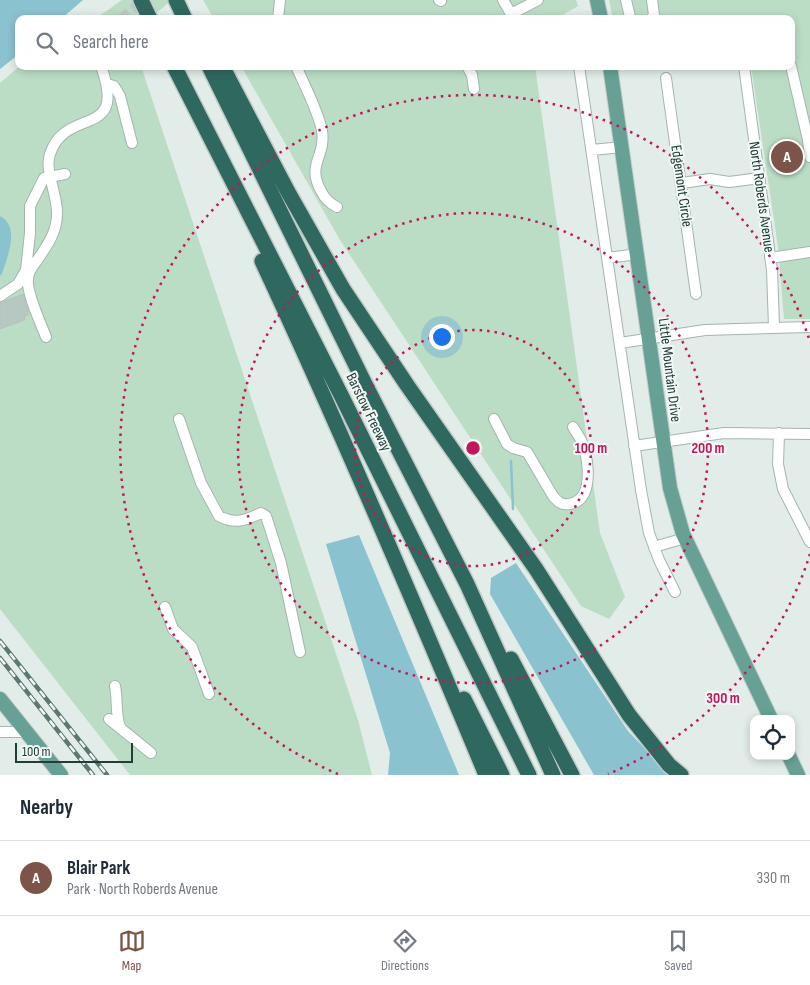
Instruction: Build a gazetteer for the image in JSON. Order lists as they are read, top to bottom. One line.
{"streets":{"highway":["Barstow Freeway"],"main road":["Little Mountain Drive"],"street":["Edgemont Circle","North Roberds Avenue"]},"scale_bar":"100 m","page":{"search":"Search here","pins":"A","scale":"100 m","heading":"Nearby","list":[{"mark":"A","name":"Blair Park","note":"Park · North Roberds Avenue","value":"330 m"}],"nav":["Map","Directions","Saved"]},"rings":["100 m","200 m","300 m"]}
